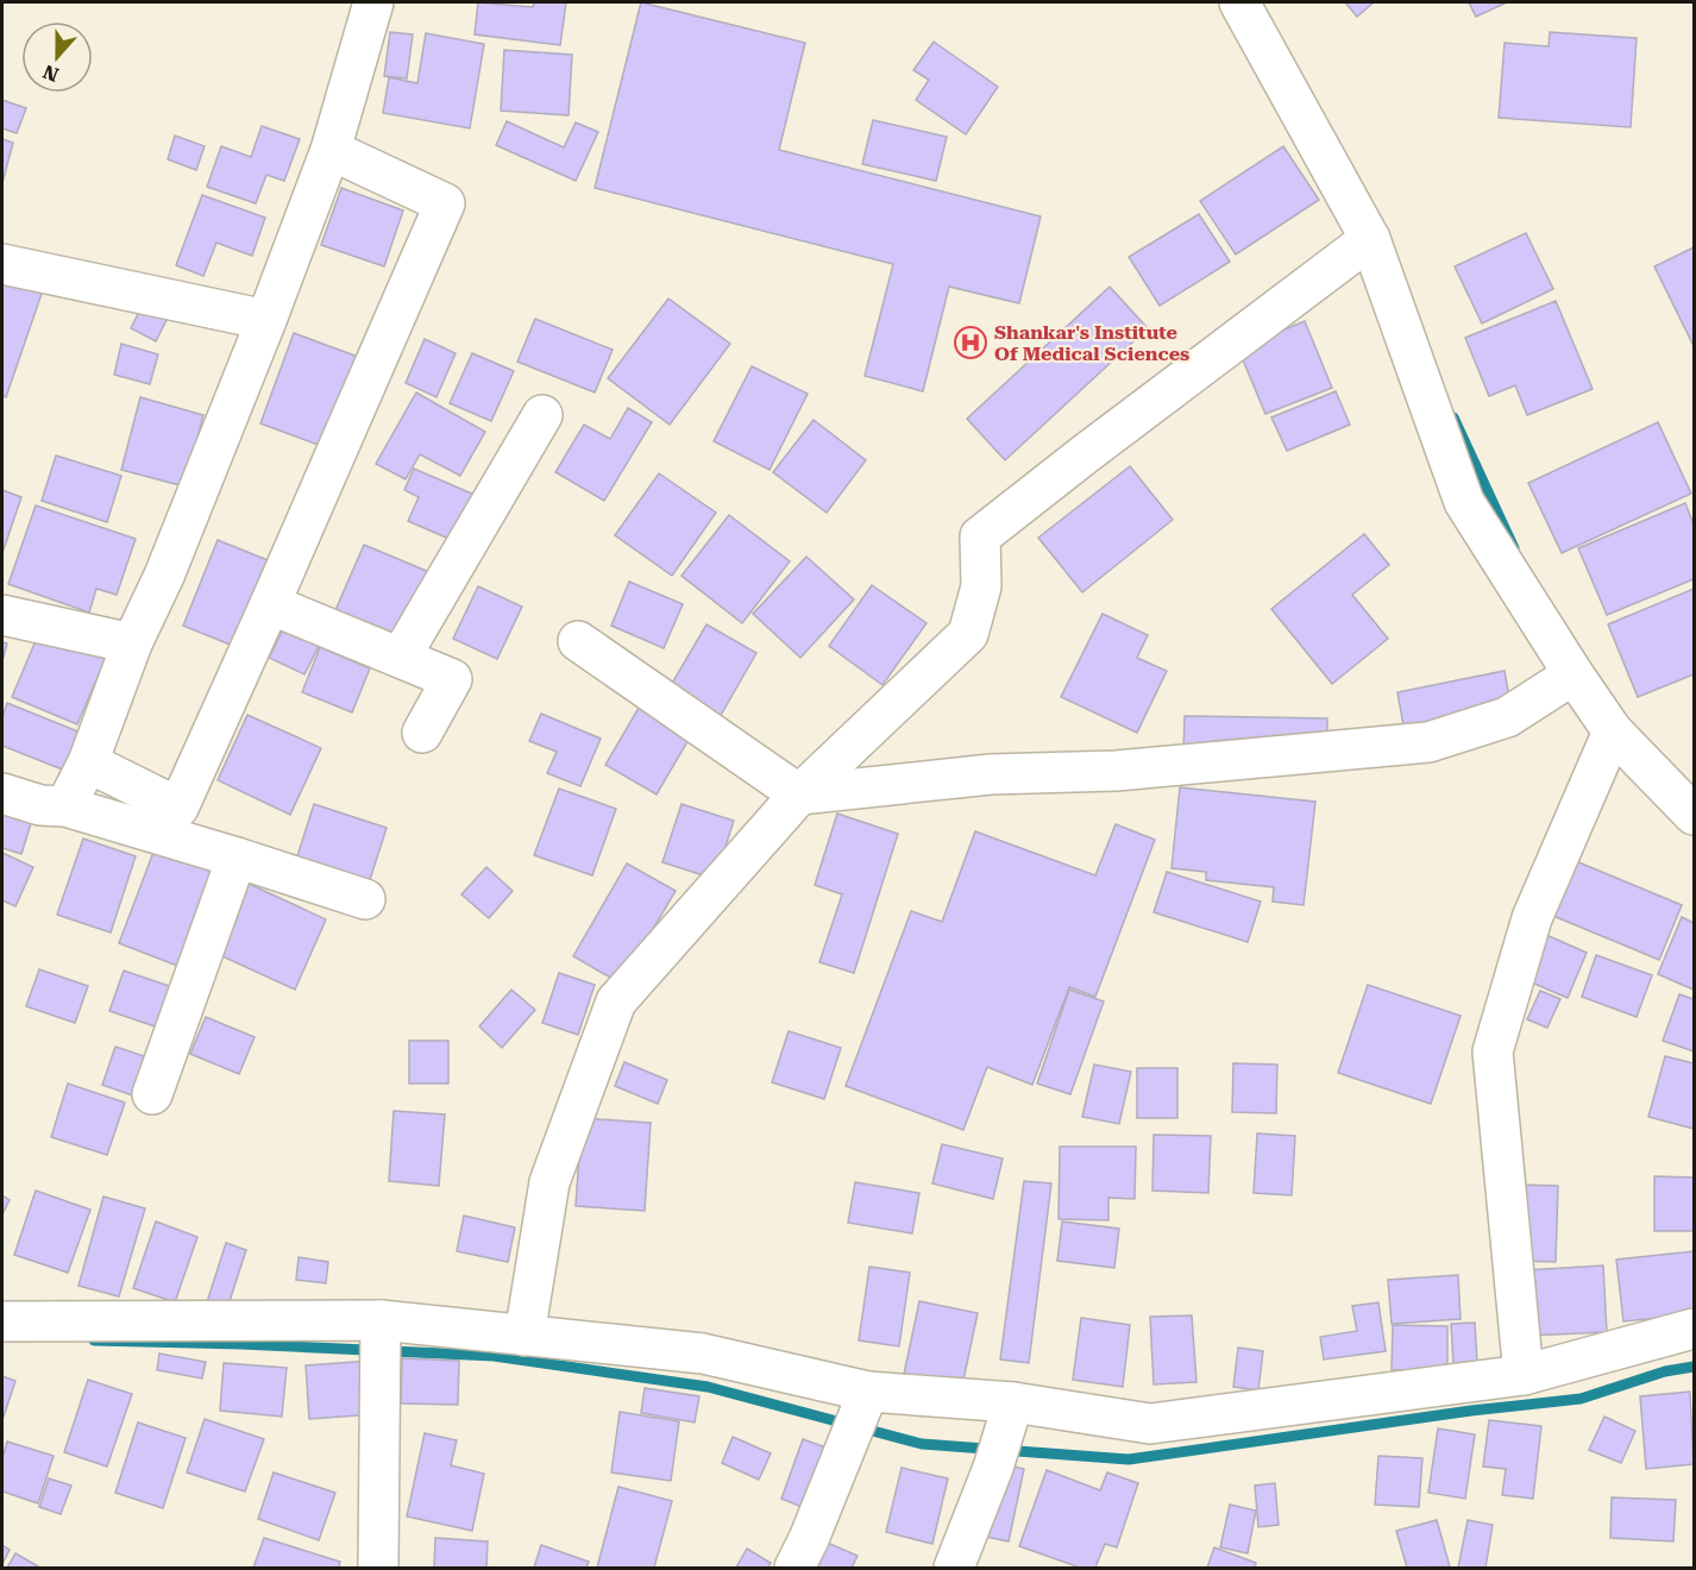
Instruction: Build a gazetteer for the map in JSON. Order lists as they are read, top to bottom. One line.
{"places":{"hospital":["Shankar's Institute Of Medical Sciences"]},"north":"bottom"}
